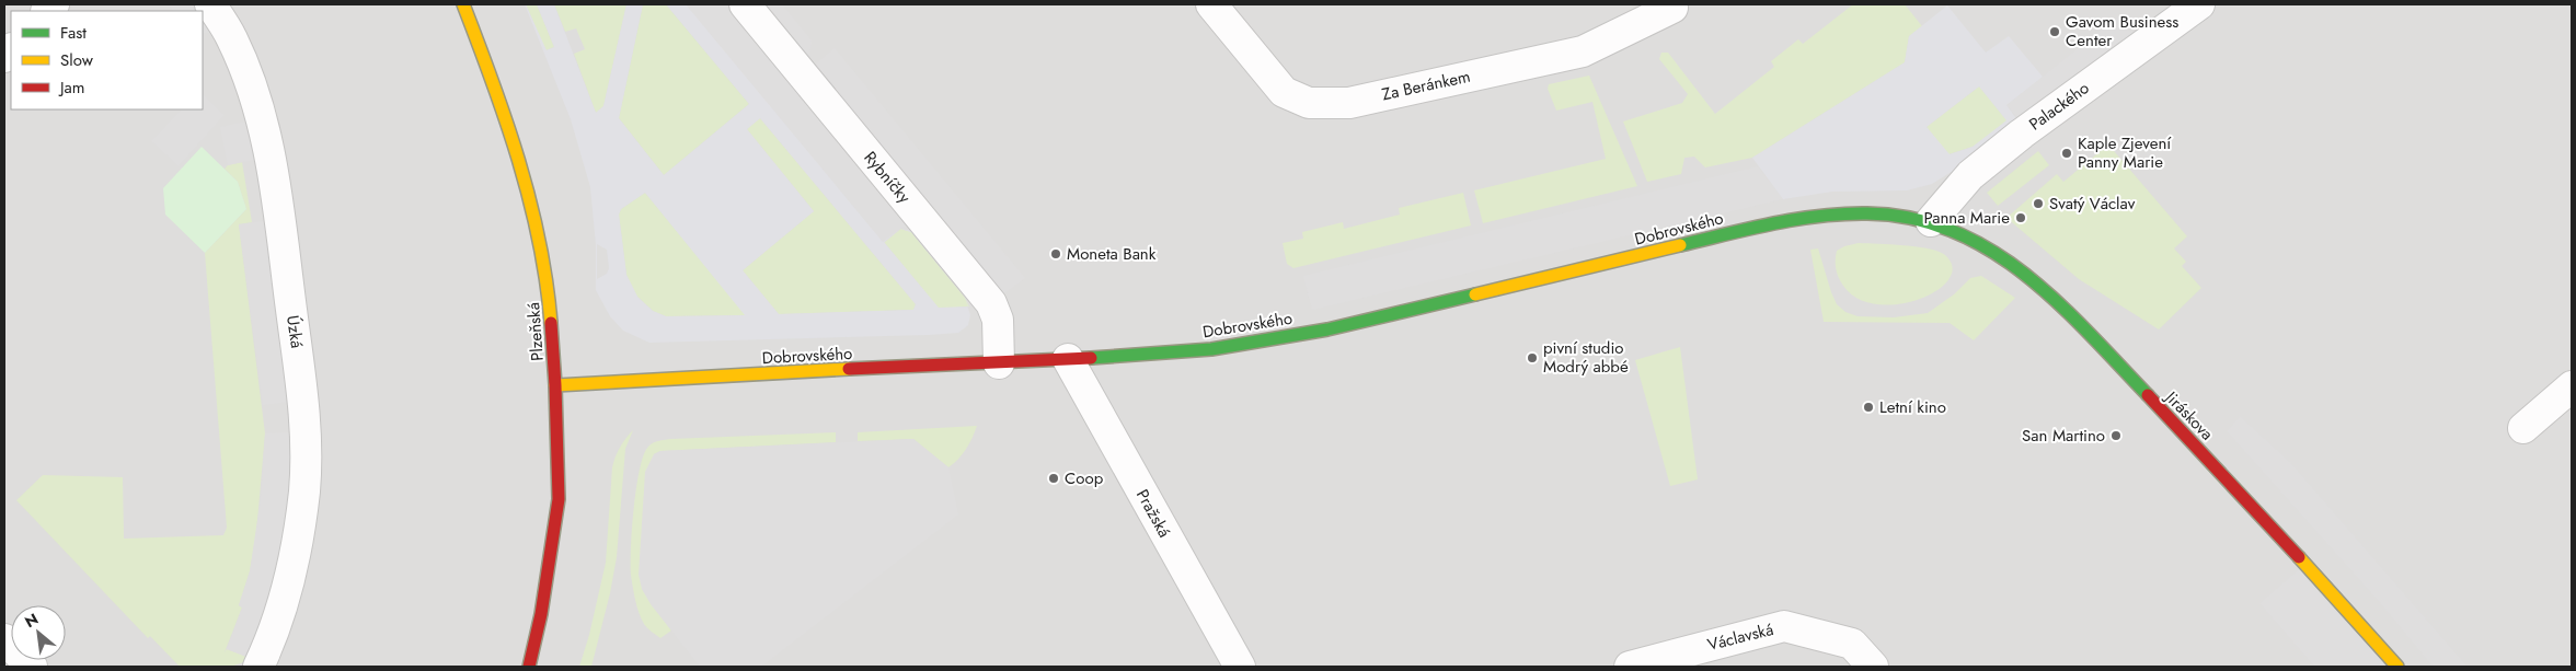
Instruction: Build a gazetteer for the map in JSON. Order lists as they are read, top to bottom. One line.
{"streets":{"main road":["Dobrovského","Plzeňská","Jiráskova"],"street":["Za Beránkem","Palackého","Rybníčky","Úzká","Pražská","Václavská"]},"crossings":[["Palackého","Dobrovského"],["Palackého","Jiráskova"],["Rybníčky","Dobrovského"],["Dobrovského","Plzeňská"],["Dobrovského","Jiráskova"],["Dobrovského","Pražská"]],"places":["Gavom Business Center","Kaple Zjevení Panny Marie","Svatý Václav","Panna Marie","Moneta Bank","pivní studio Modrý abbé","Letní kino","San Martino","Coop"],"legend":["Fast","Slow","Jam"],"north":"top left"}
